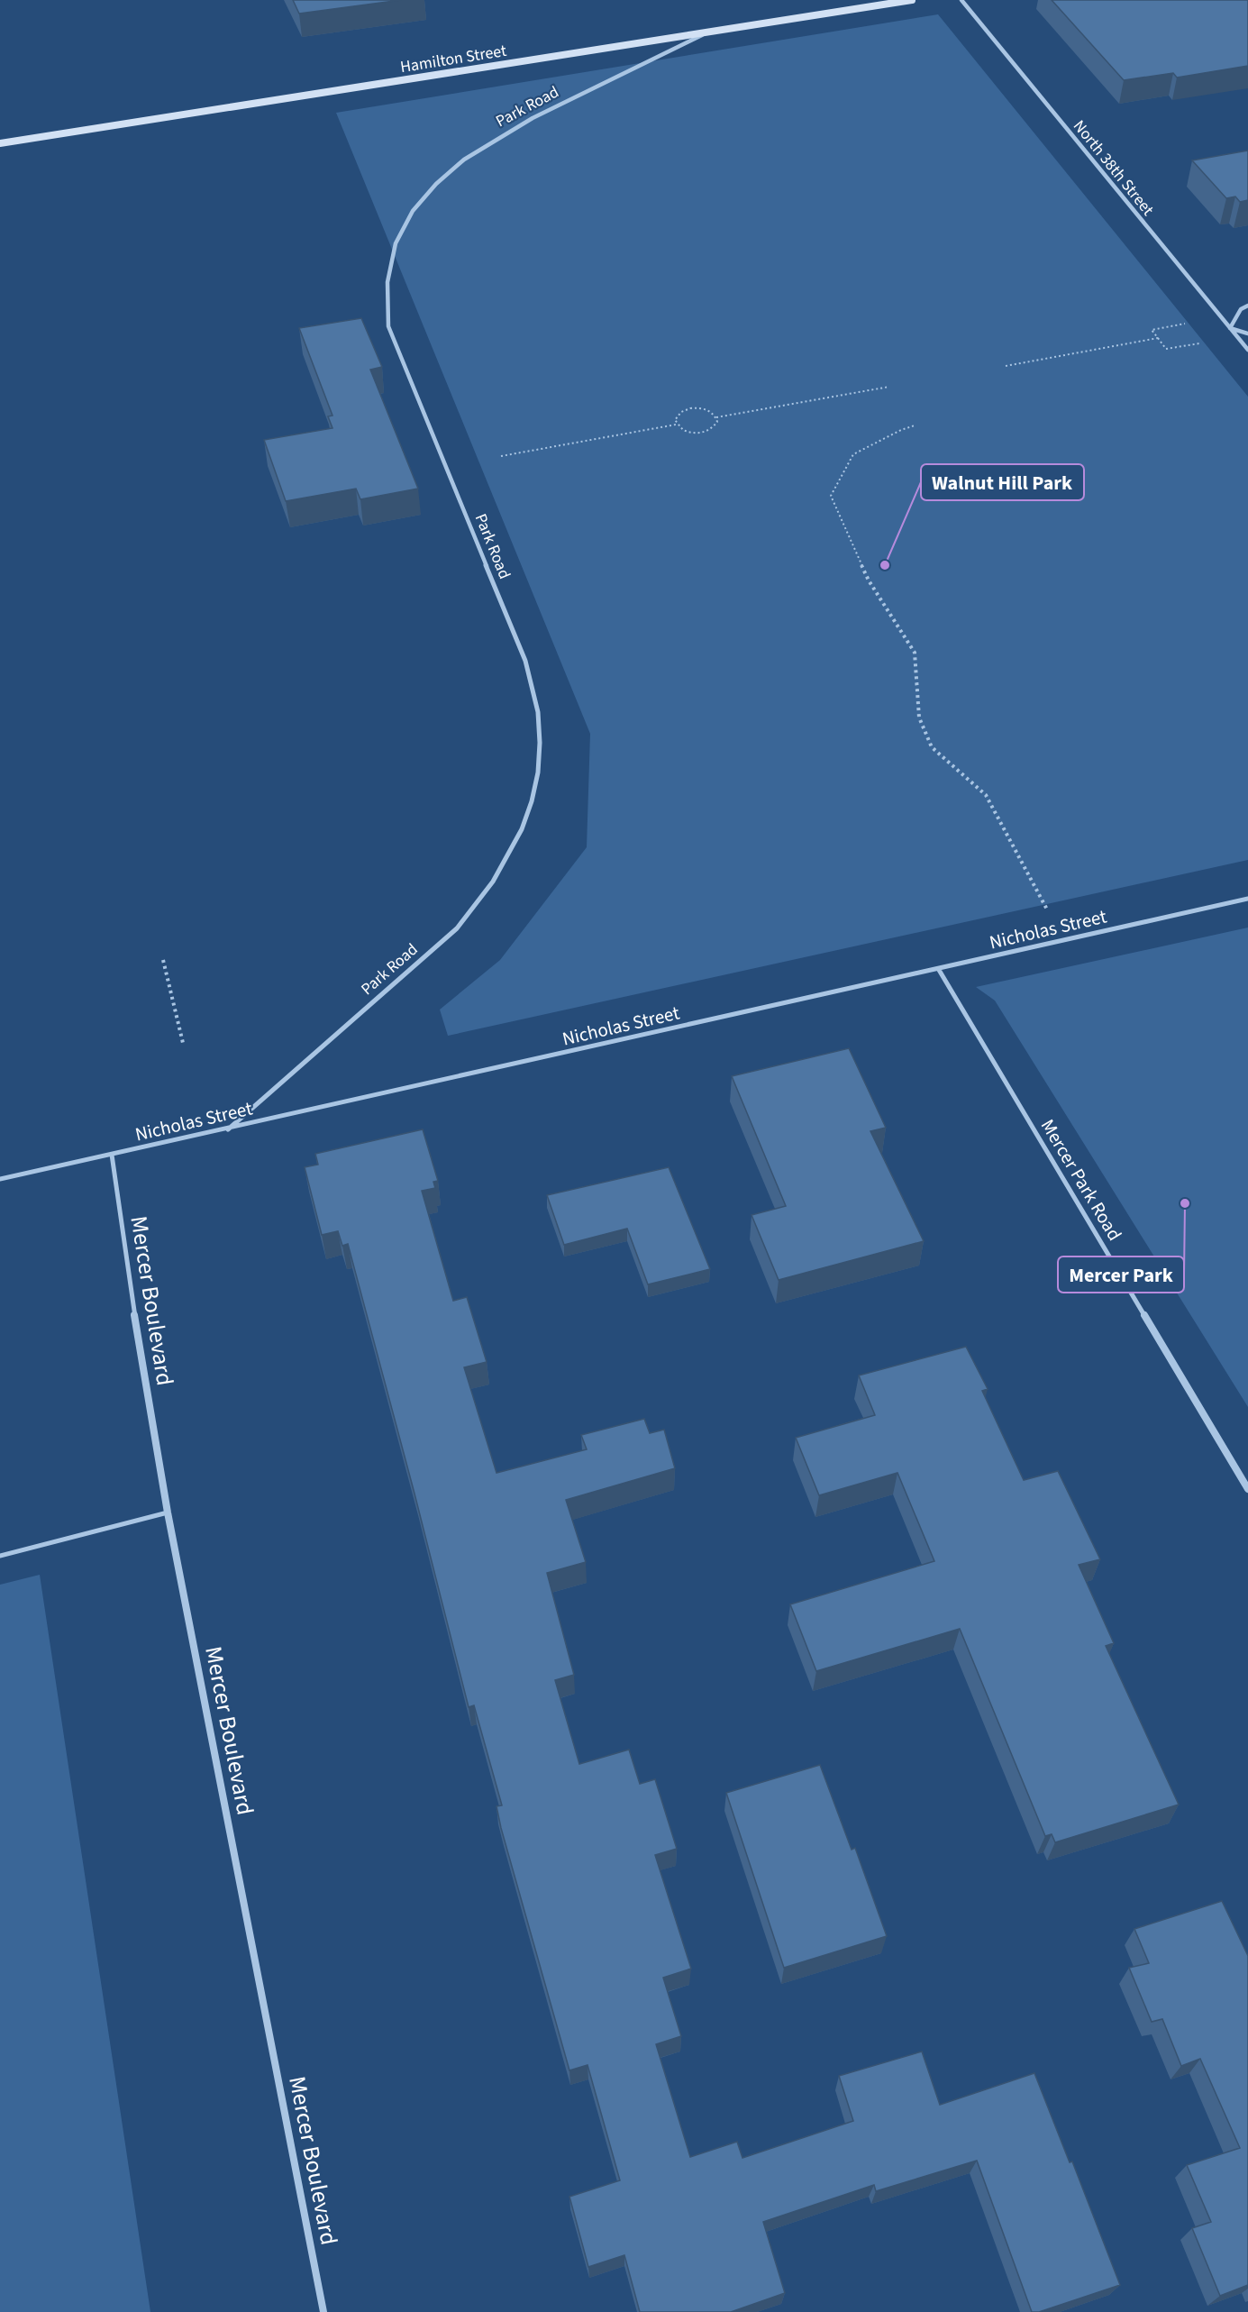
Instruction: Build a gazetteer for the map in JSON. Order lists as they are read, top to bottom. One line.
{"streets":{"main road":["Hamilton Street"],"street":["Park Road","North 38th Street","Nicholas Street","Mercer Park Road","Mercer Boulevard"]},"crossings":[["Hamilton Street","Park Road"],["Park Road","Nicholas Street"],["Nicholas Street","Mercer Park Road"],["Nicholas Street","Mercer Boulevard"]],"places":["Walnut Hill Park","Mercer Park"]}
